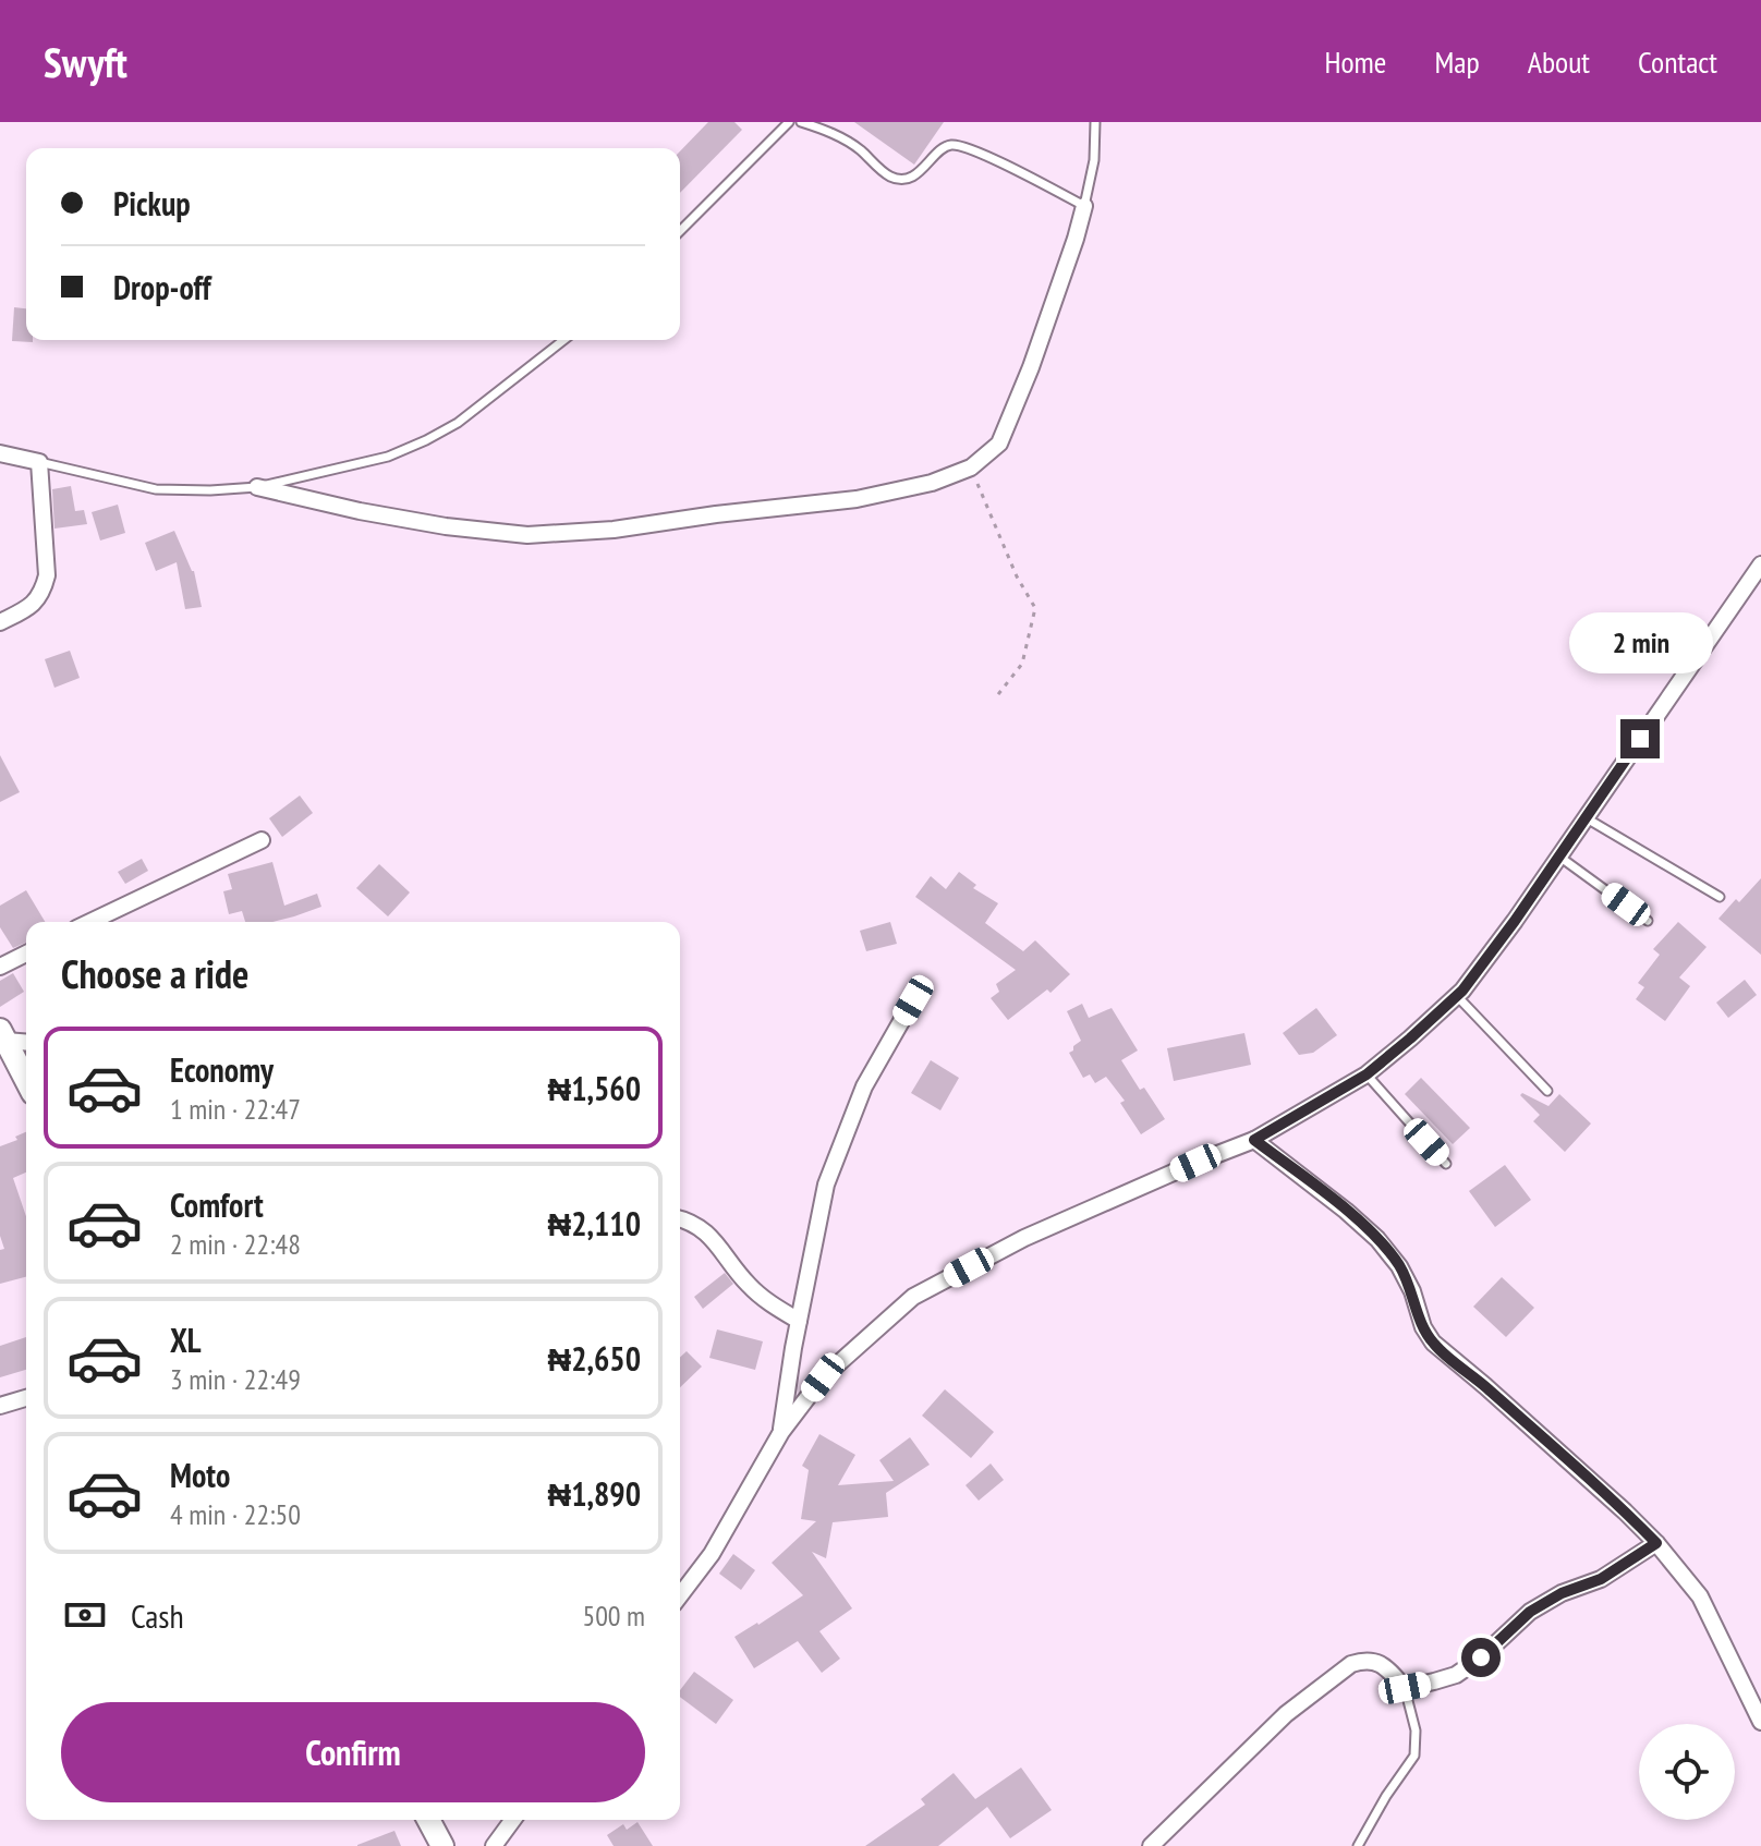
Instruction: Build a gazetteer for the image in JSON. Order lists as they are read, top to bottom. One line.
{"page":{"header":"Swyft","nav":["Home","Map","About","Contact"],"banner":["Pickup","Drop-off"],"bubble":"2 min","heading":"Choose a ride","list":[{"name":"Economy","note":"1 min · 22:47","value":"₦1,560"},{"name":"Comfort","note":"2 min · 22:48","value":"₦2,110"},{"name":"XL","note":"3 min · 22:49","value":"₦2,650"},{"name":"Moto","note":"4 min · 22:50","value":"₦1,890"}],"pay":["Cash","500 m"],"buttons":"Confirm"}}
